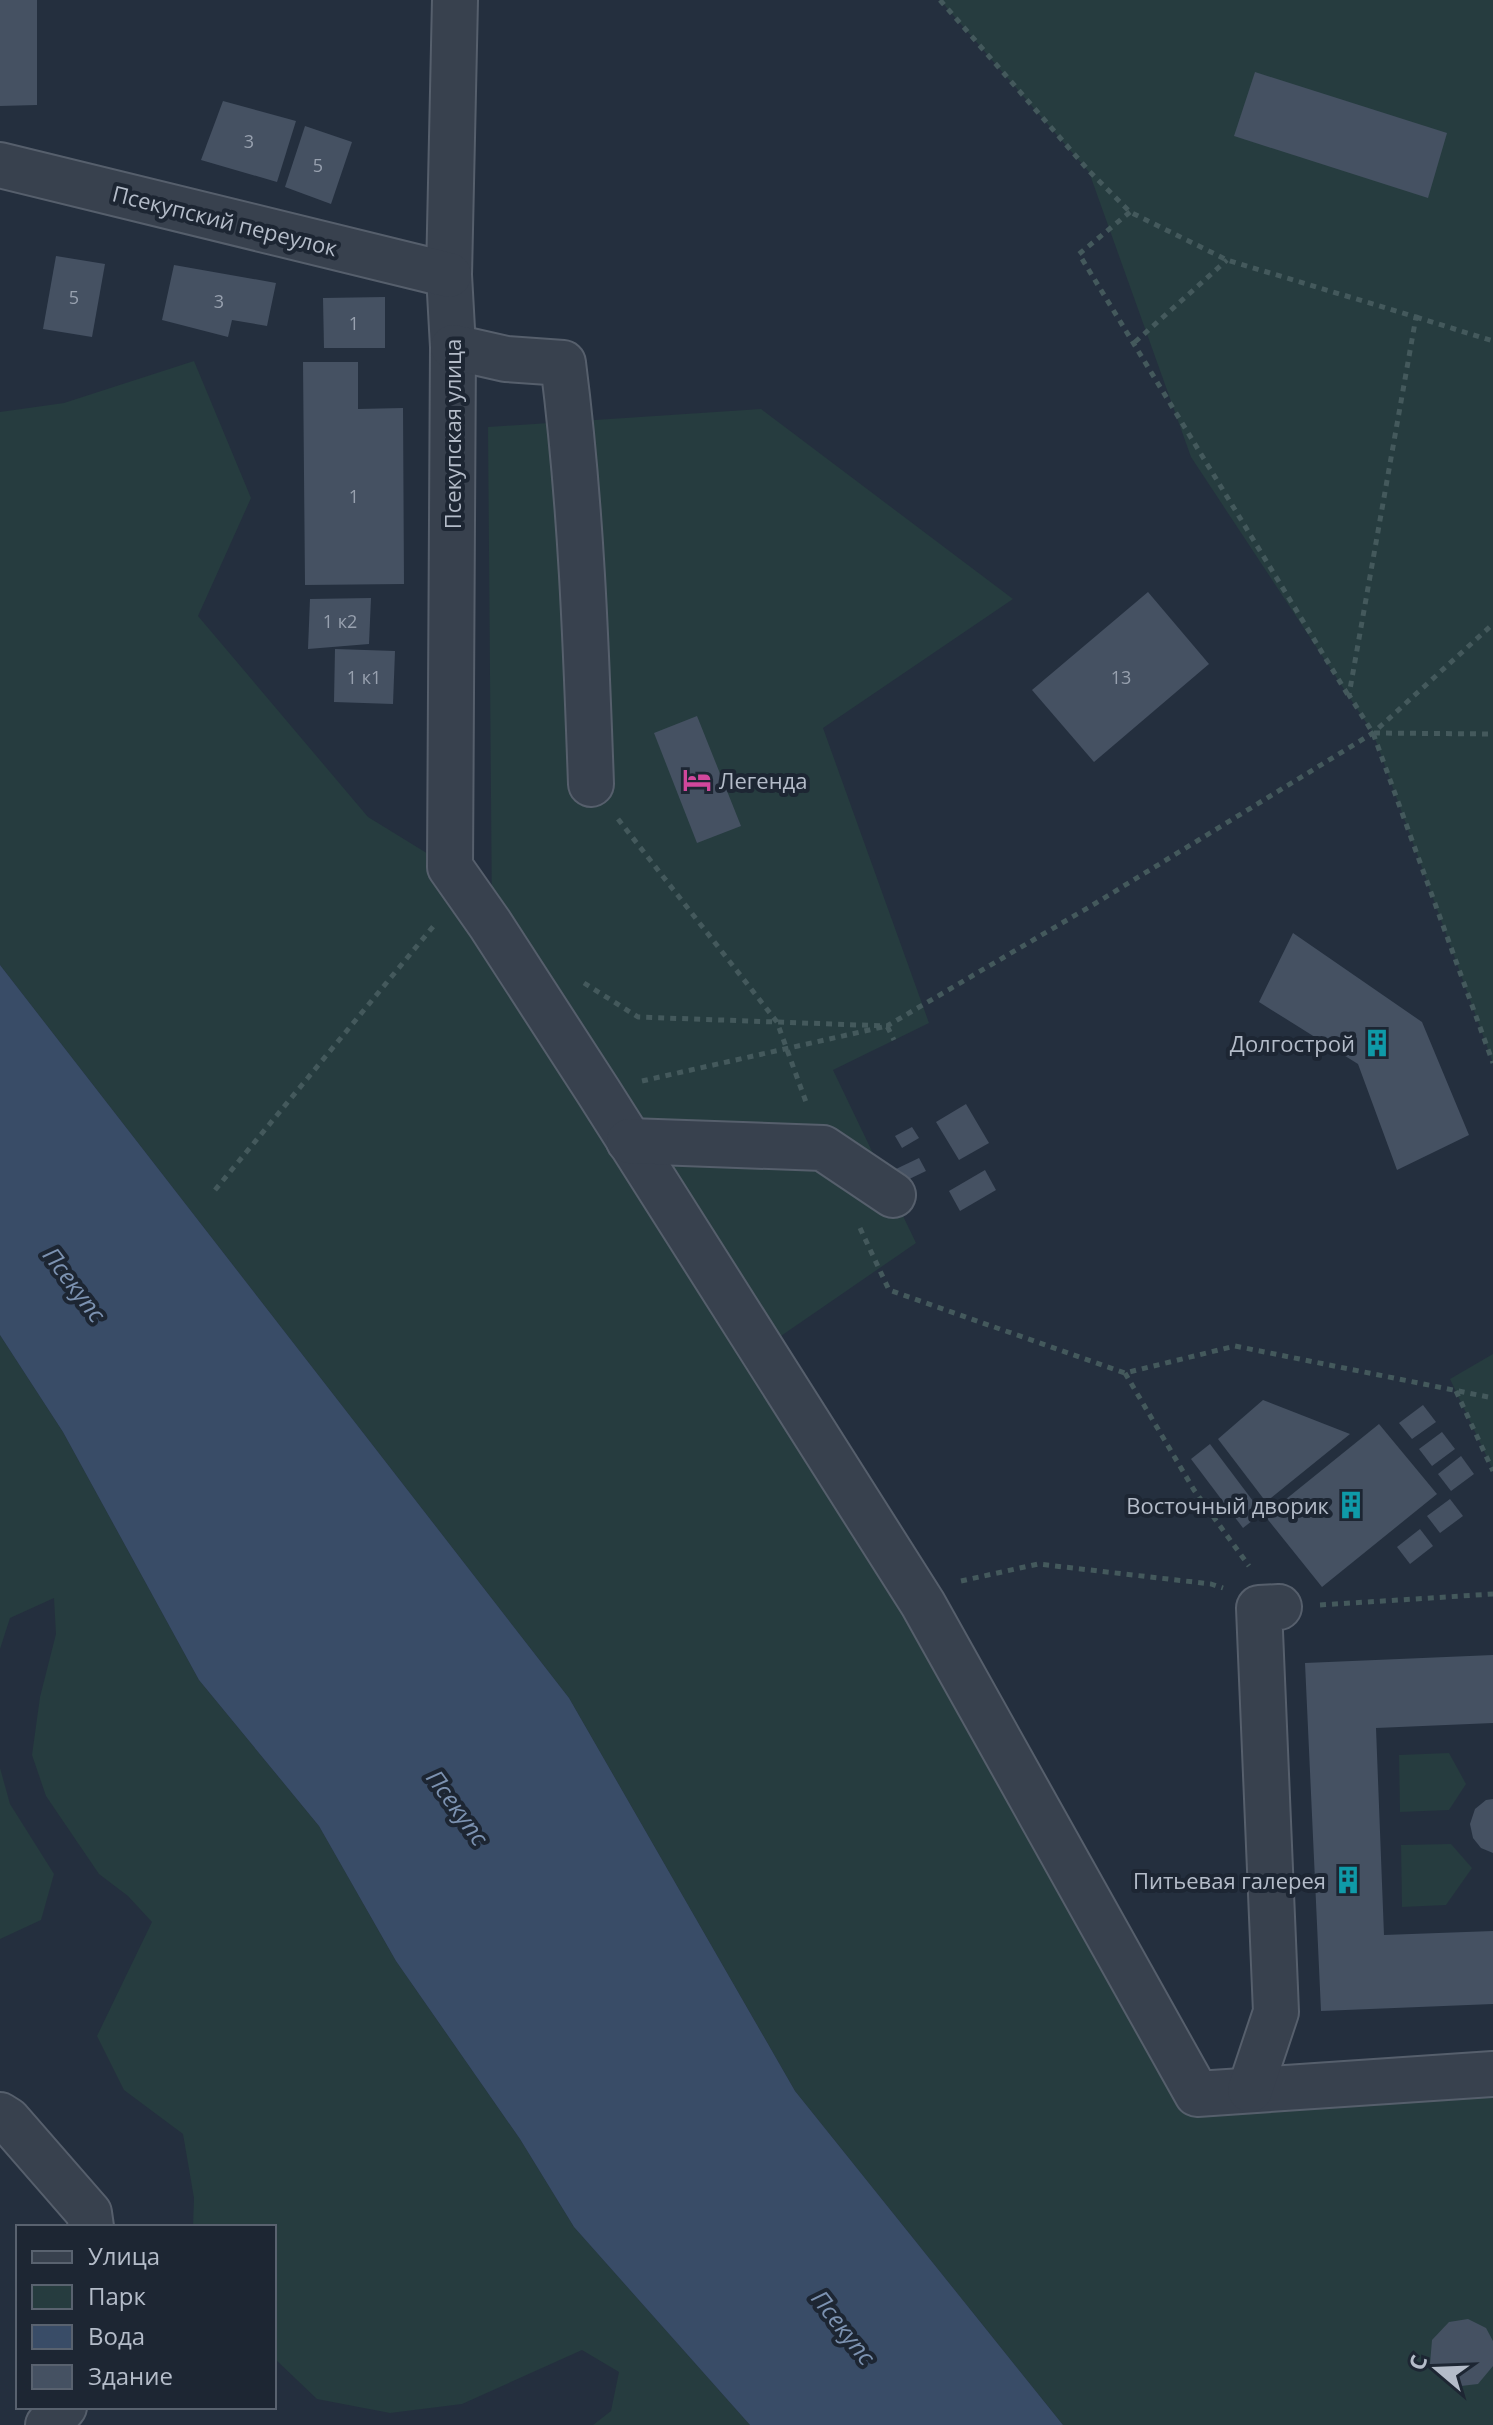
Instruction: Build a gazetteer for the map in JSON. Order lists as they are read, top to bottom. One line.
{"streets":{"street":["Псекупский переулок","Псекупская улица"]},"crossings":[["Псекупский переулок","Псекупская улица"]],"water":["Псекупс"],"places":{"hotel":["Легенда"],"building":["Долгострой","Восточный дворик","Питьевая галерея"]},"house_numbers":["3","5","5","3","1","1","1 к2","1 к1","13"],"legend":["Улица","Парк","Вода","Здание"],"north":"left"}
